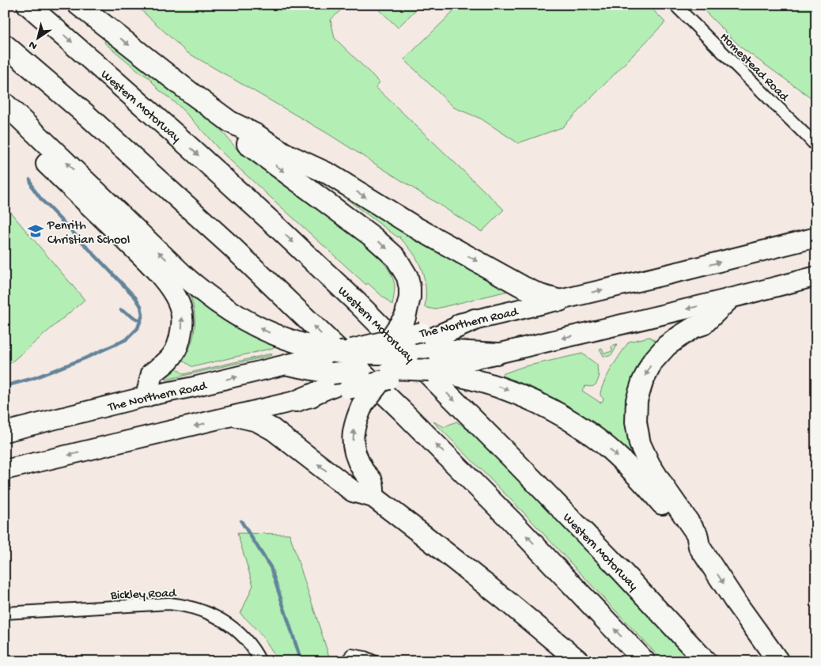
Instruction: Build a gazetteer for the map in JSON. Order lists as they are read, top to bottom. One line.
{"streets":{"highway":["Western Motorway","The Northern Road"],"street":["Homestead Road","Bickley Road"]},"places":{"school or university":["Penrith Christian School"]},"north":"bottom left"}
